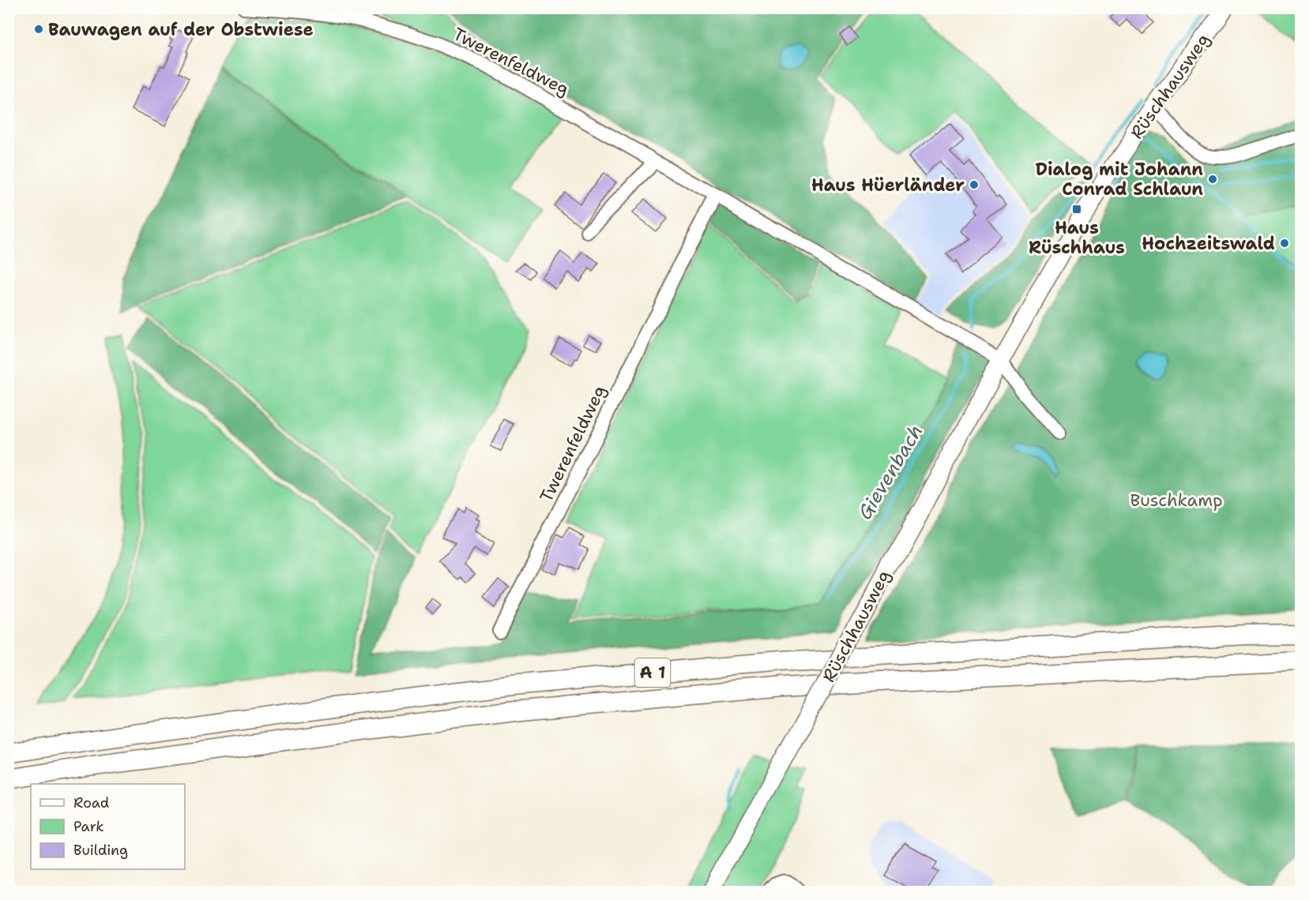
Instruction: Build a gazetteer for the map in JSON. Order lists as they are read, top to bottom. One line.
{"streets":{"highway":["A 1"],"main road":["Rüschhausweg"],"street":["Twerenfeldweg"]},"crossings":[["Twerenfeldweg","Rüschhausweg"]],"water":["Gievenbach"],"parks":["Buschkamp"],"places":{"other":["Bauwagen auf der Obstwiese","Dialog mit Johann Conrad Schlaun","Haus Hüerländer","Hochzeitswald"],"transit":["Haus Rüschhaus"]},"legend":["Road","Park","Building"]}
